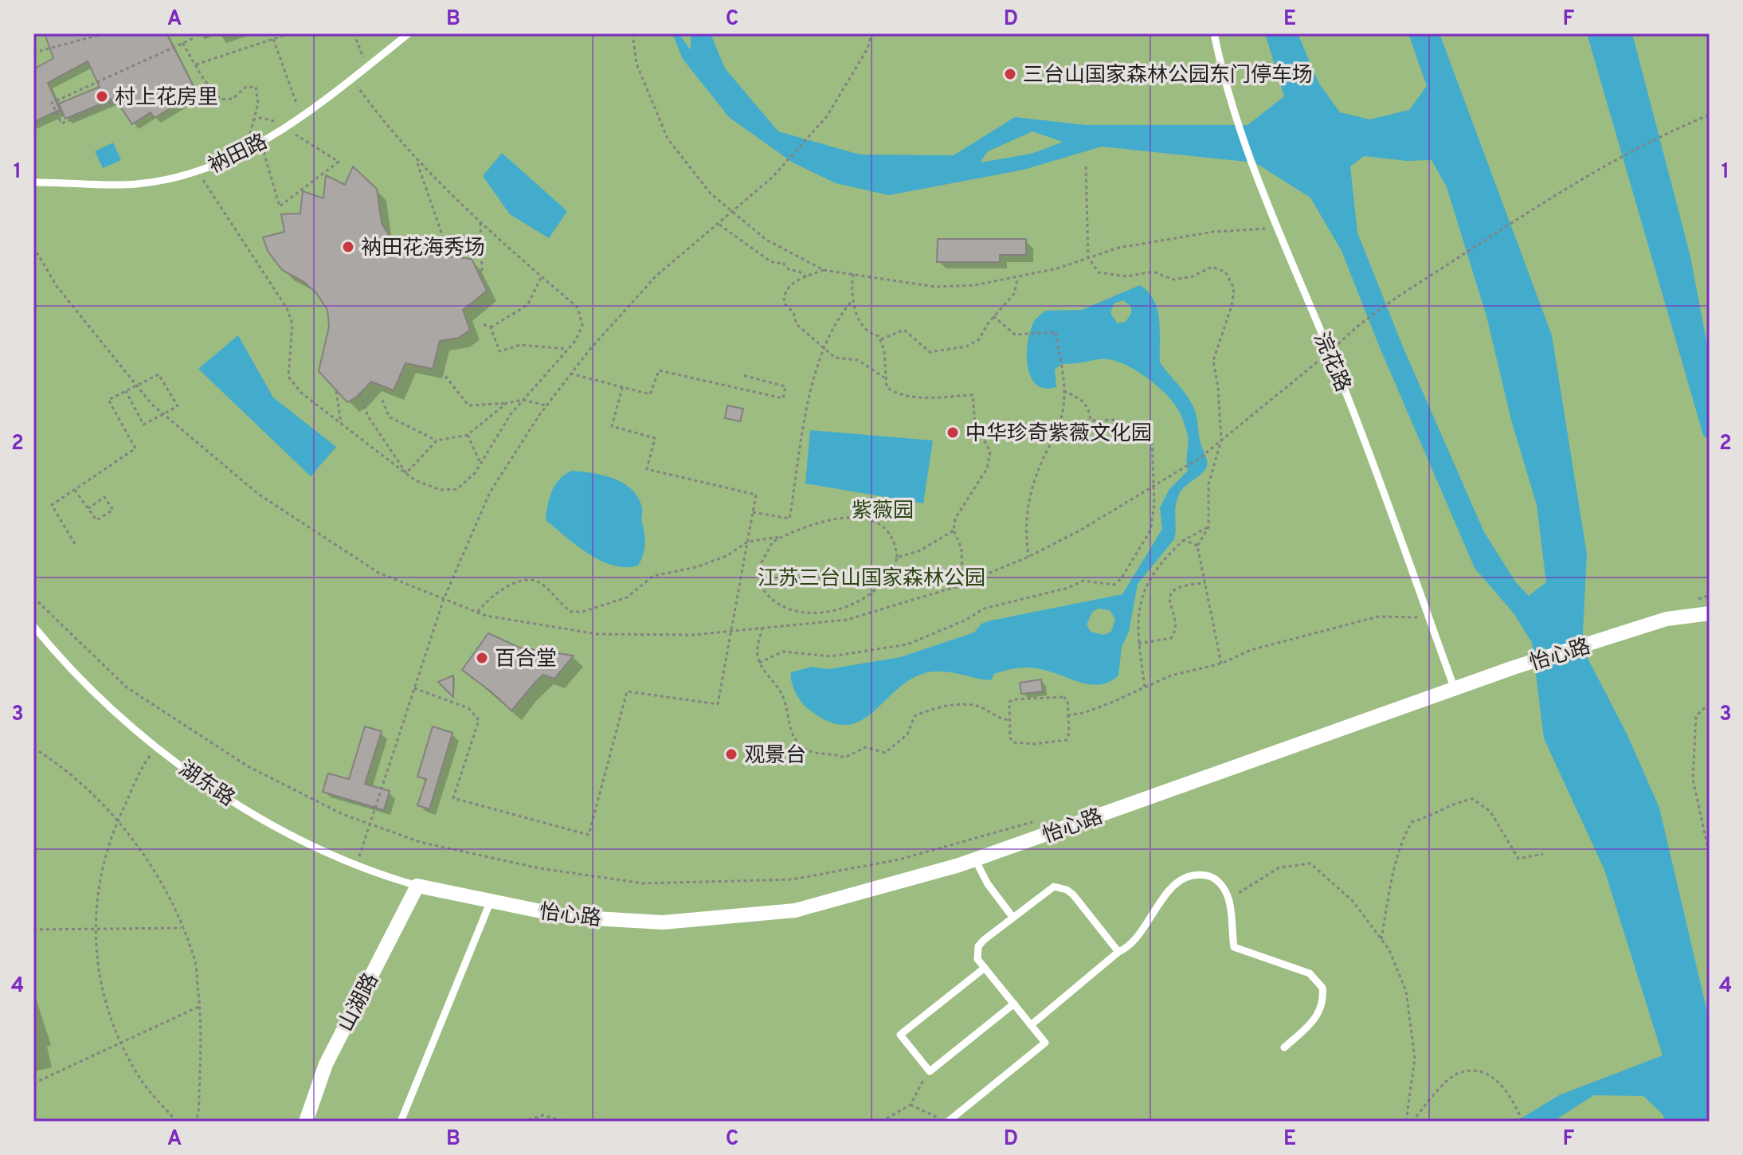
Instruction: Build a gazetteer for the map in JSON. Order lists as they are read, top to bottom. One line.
{"streets":{"street":["怡心路","山湖路"],"lane":["衲田路","浣花路","湖东路"]},"crossings":[["浣花路","怡心路"],["怡心路","湖东路"],["怡心路","山湖路"],["湖东路","山湖路"]],"parks":["紫薇园","江苏三台山国家森林公园"],"places":["三台山国家森林公园东门停车场","村上花房里","衲田花海秀场","中华珍奇紫薇文化园","百合堂","观景台"],"grid":{"columns":["A","B","C","D","E","F"],"rows":["1","2","3","4"]}}
